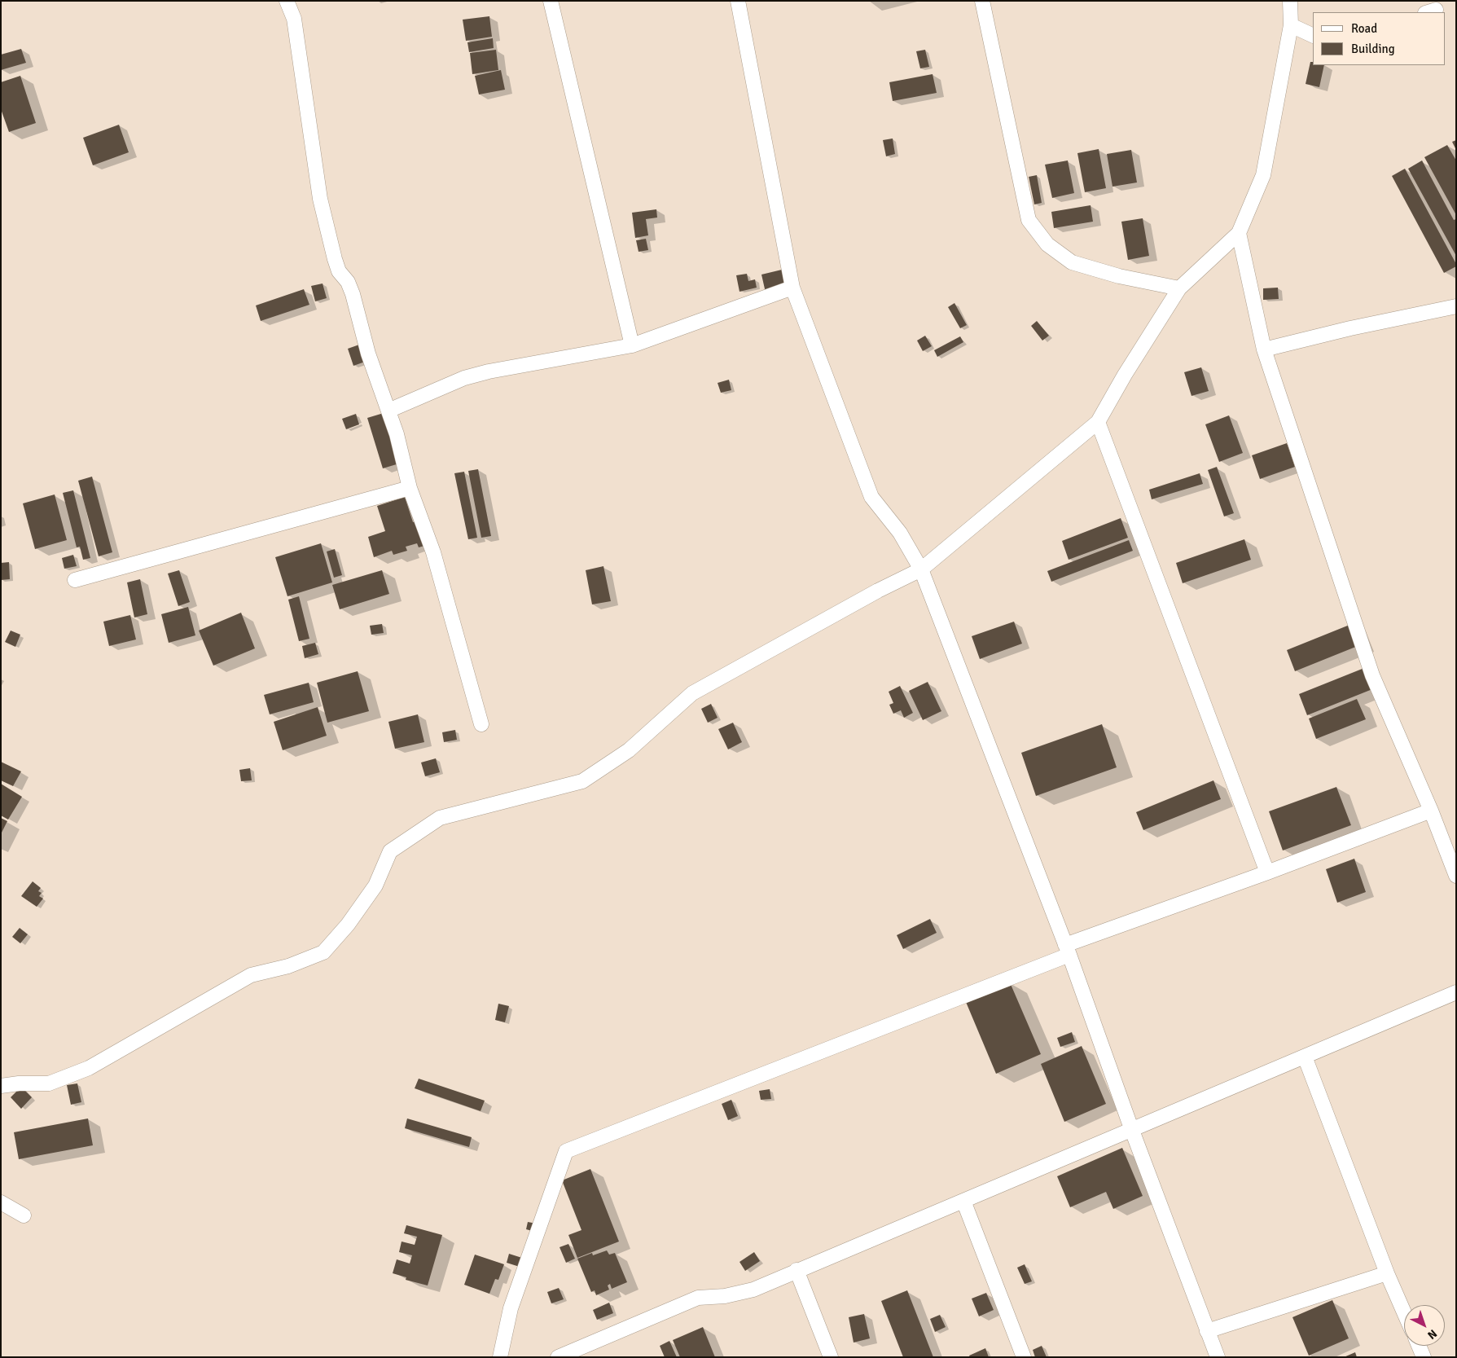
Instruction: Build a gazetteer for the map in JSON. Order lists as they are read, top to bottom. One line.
{"legend":["Road","Building"],"north":"bottom right"}
